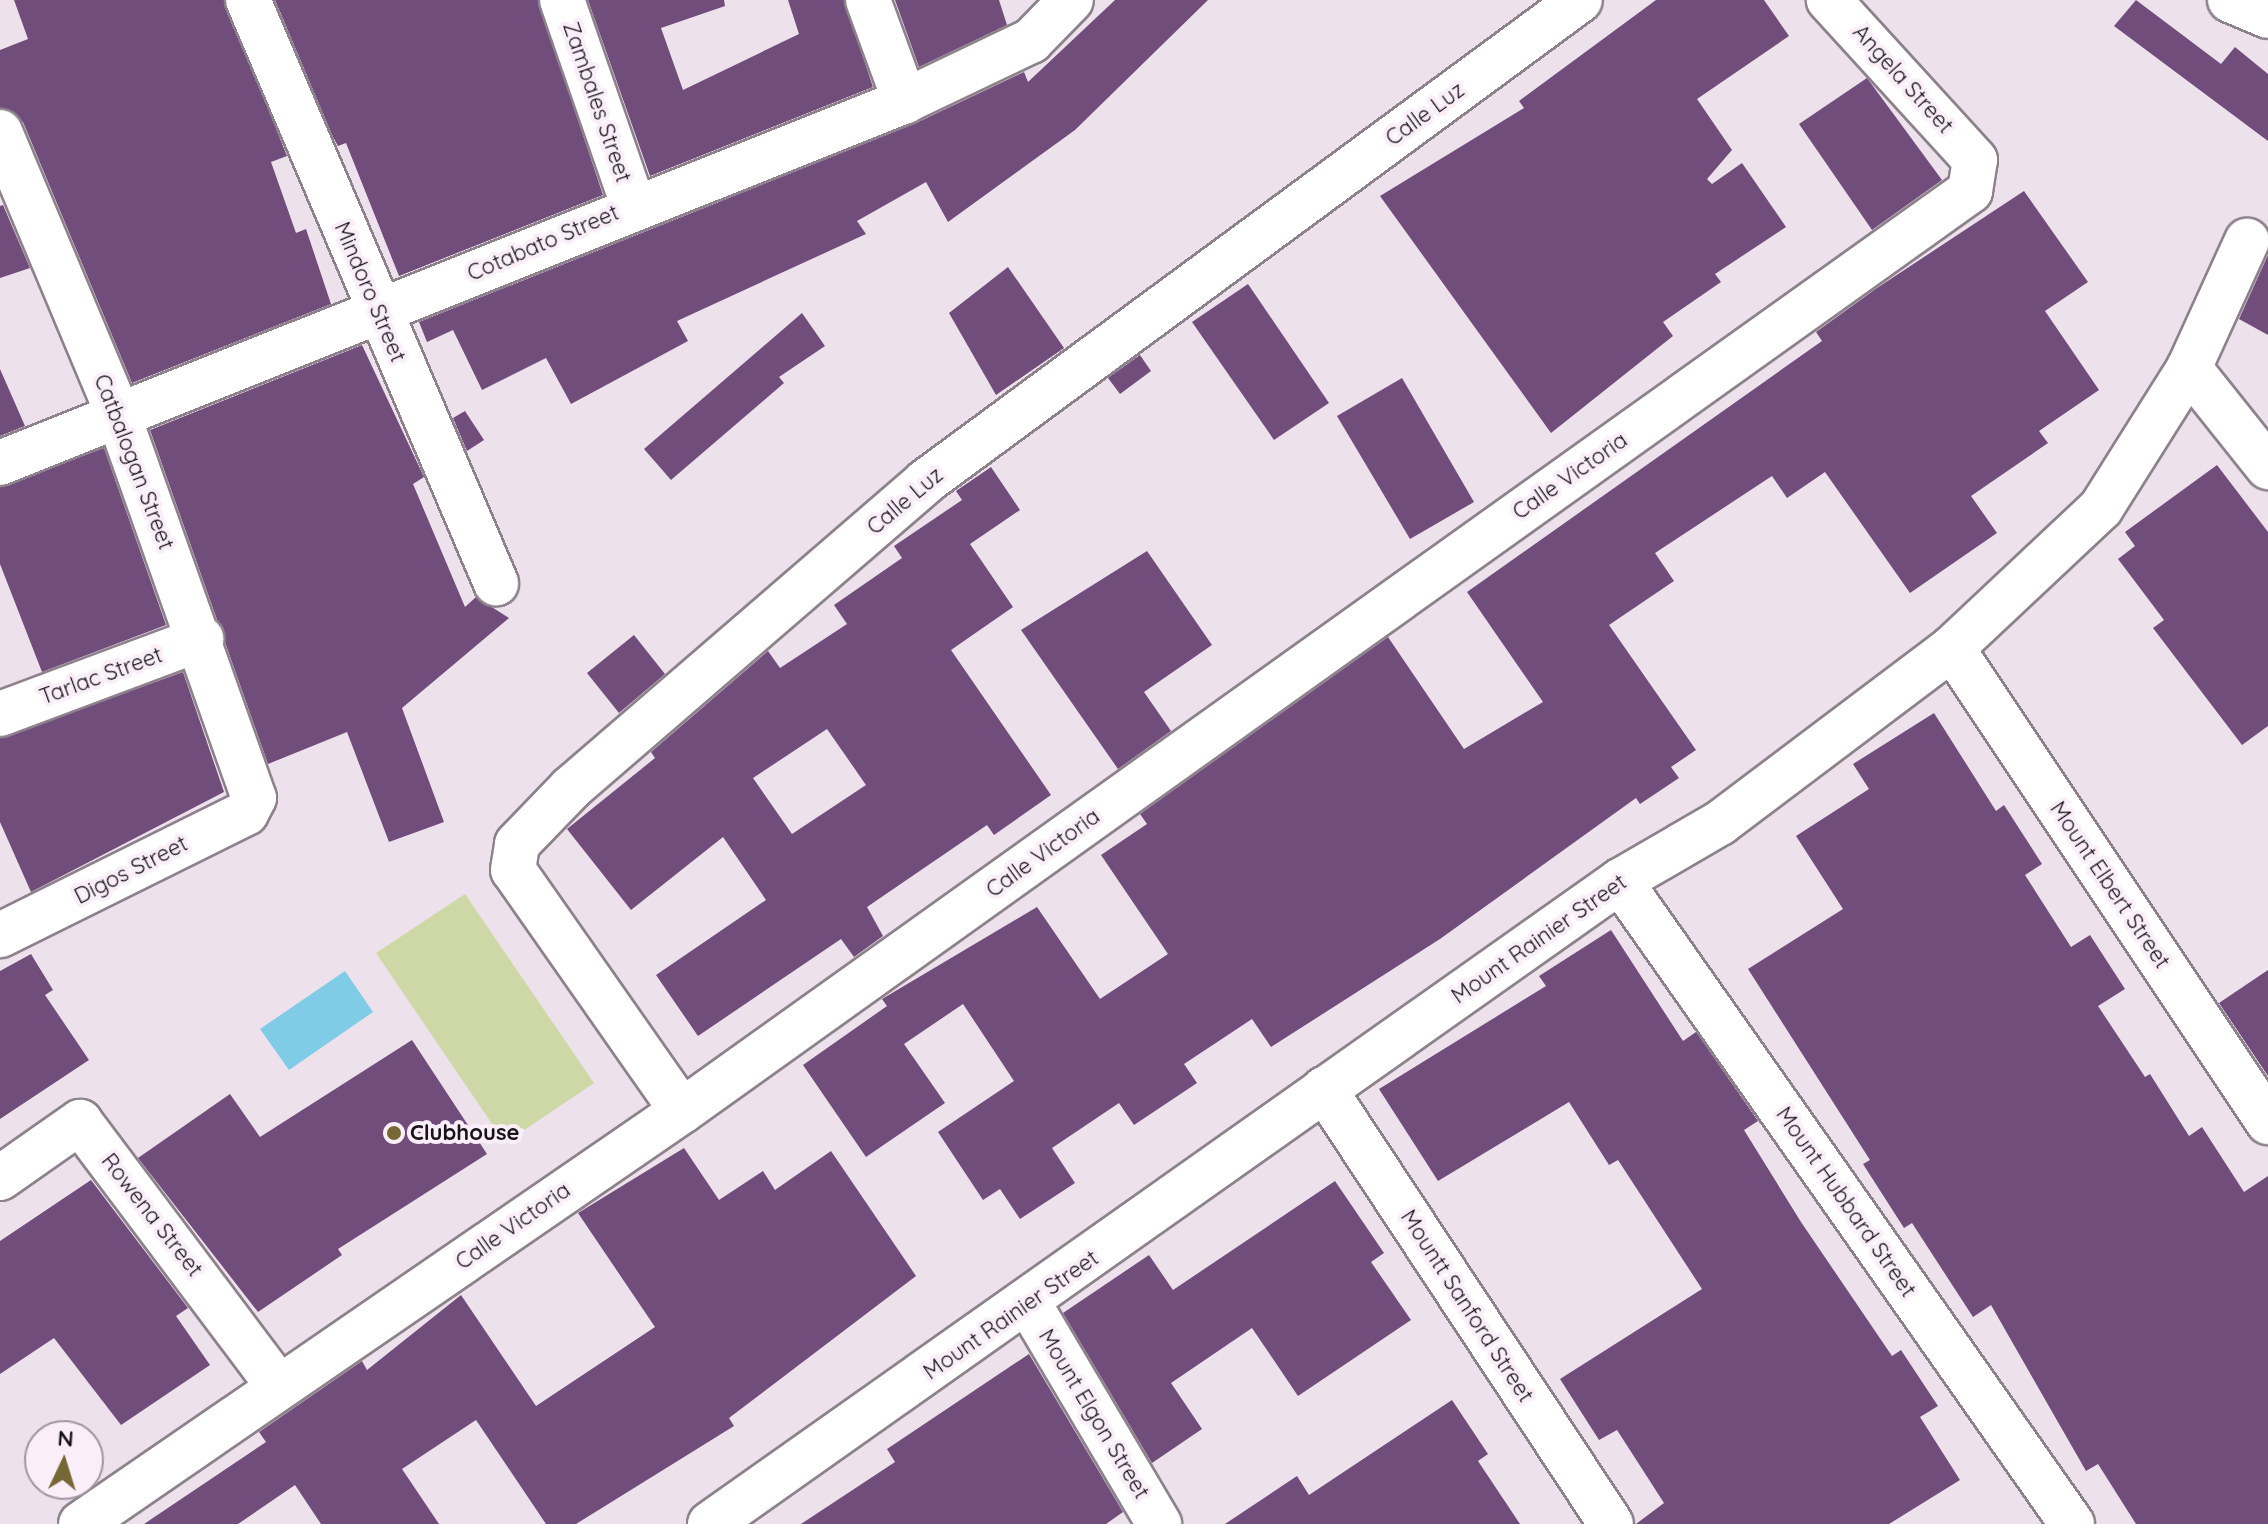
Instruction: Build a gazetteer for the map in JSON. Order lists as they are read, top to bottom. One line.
{"streets":{"street":["Angela Street","Zambales Street","Calle Luz","Cotabato Street","Mindoro Street","Catbalogan Street","Calle Victoria","Tarlac Street","Digos Street","Mount Elbert Street","Mount Rainier Street","Mount Hubbard Street","Rowena Street","Mountt Sanford Street","Mount Elgon Street"]},"crossings":[["Angela Street","Calle Victoria"],["Zambales Street","Cotabato Street"],["Calle Luz","Calle Victoria"],["Cotabato Street","Mindoro Street"],["Cotabato Street","Catbalogan Street"],["Catbalogan Street","Tarlac Street"],["Catbalogan Street","Digos Street"],["Calle Victoria","Rowena Street"],["Mount Elbert Street","Mount Rainier Street"],["Mount Rainier Street","Mount Hubbard Street"],["Mount Rainier Street","Mountt Sanford Street"],["Mount Rainier Street","Mount Elgon Street"]],"places":["Clubhouse"],"north":"top"}
